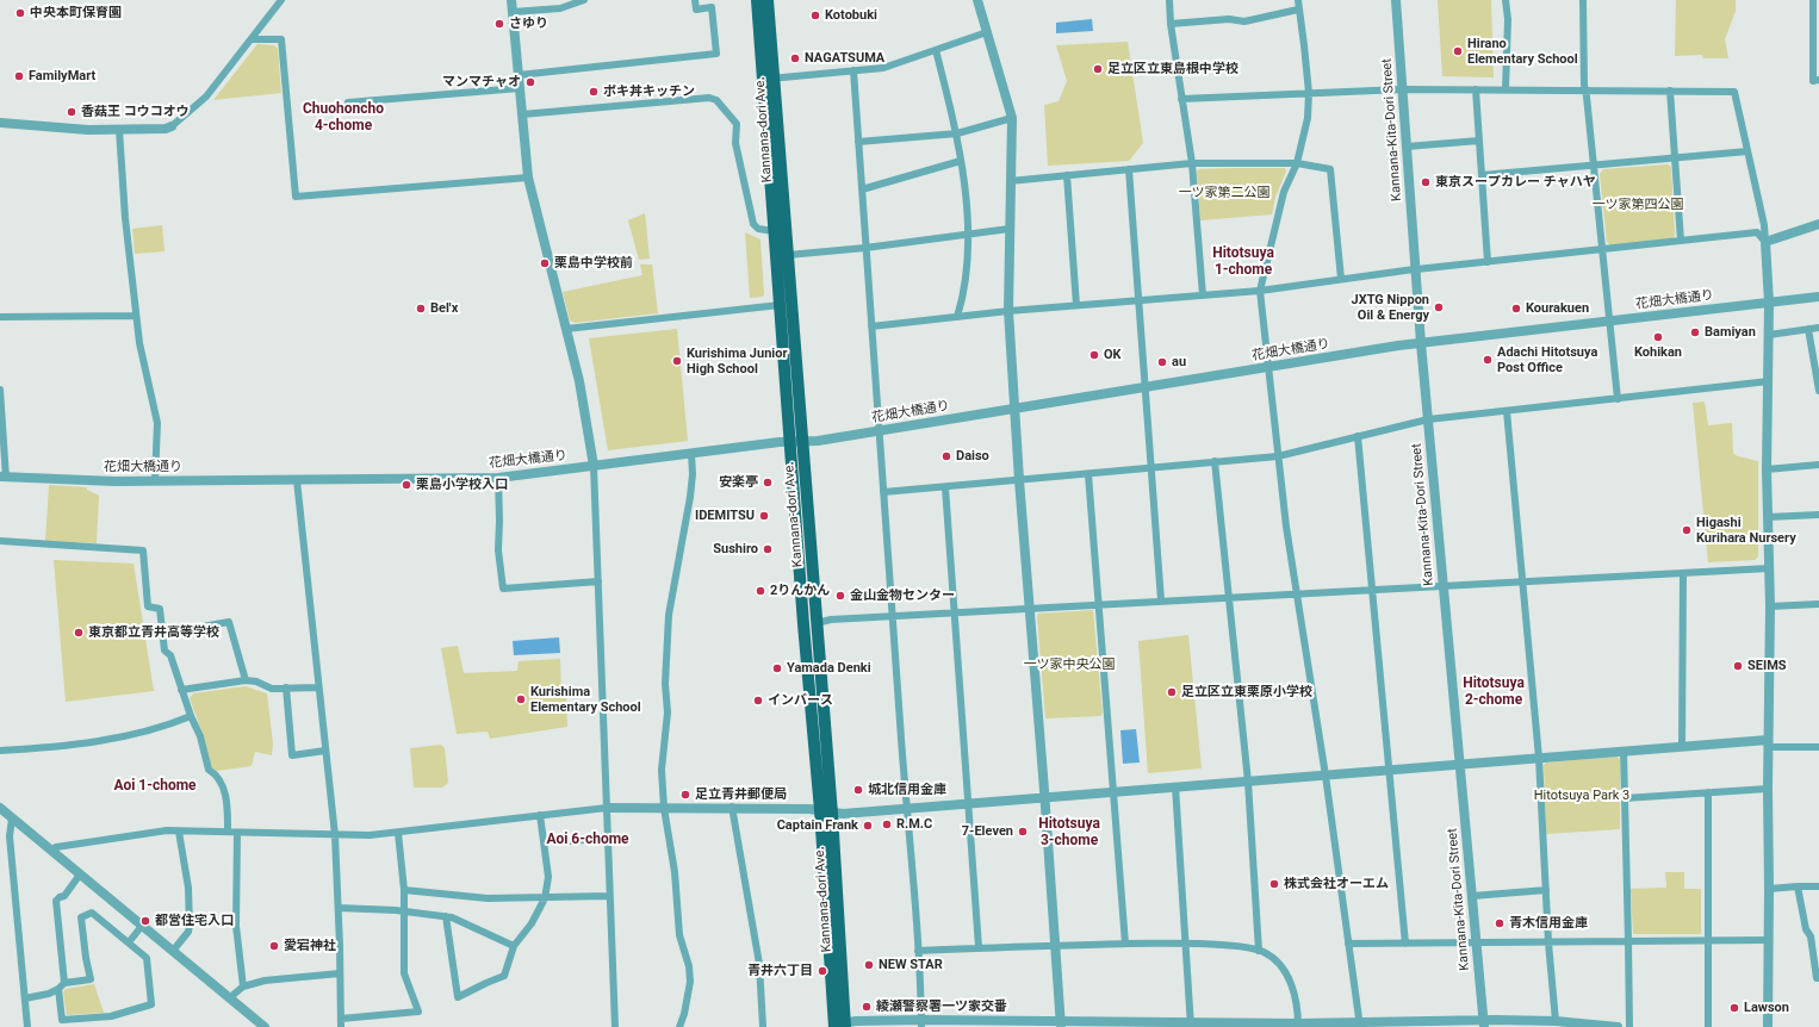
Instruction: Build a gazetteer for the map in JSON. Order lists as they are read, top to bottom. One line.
{"streets":{"main road":["Kannana-dori Ave."],"street":["Kannana-Kita-Dori Street","花畑大橋通り"]},"crossings":[["Kannana-dori Ave.","花畑大橋通り"],["Kannana-Kita-Dori Street","花畑大橋通り"]],"districts":["Chuohoncho 4-chome","Hitotsuya 1-chome","Hitotsuya 2-chome","Aoi 1-chome","Hitotsuya 3-chome","Aoi 6-chome"],"parks":["一ツ家第二公園","一ツ家第四公園","一ツ家中央公園","Hitotsuya Park 3"],"places":["中央本町保育園","Kotobuki","さゆり","Hirano Elementary School","NAGATSUMA","足立区立東島根中学校","FamilyMart","マンマチャオ","ポキ丼キッチン","香菇王 コウコオウ","東京スープカレー チャハヤ","栗島中学校前","JXTG Nippon Oil & Energy","Bel'x","Kourakuen","Bamiyan","Kohikan","OK","Adachi Hitotsuya Post Office","Kurishima Junior High School","au","Daiso","安楽亭","栗島小学校入口","IDEMITSU","Higashi Kurihara Nursery","Sushiro","2りんかん","金山金物センター","東京都立青井高等学校","SEIMS","Yamada Denki","足立区立東栗原小学校","Kurishima Elementary School","インバース","城北信用金庫","足立青井郵便局","R.M.C","Captain Frank","7-Eleven","株式会社オーエム","都営住宅入口","青木信用金庫","愛宕神社","NEW STAR","青井六丁目","綾瀬警察署一ツ家交番","Lawson"]}
